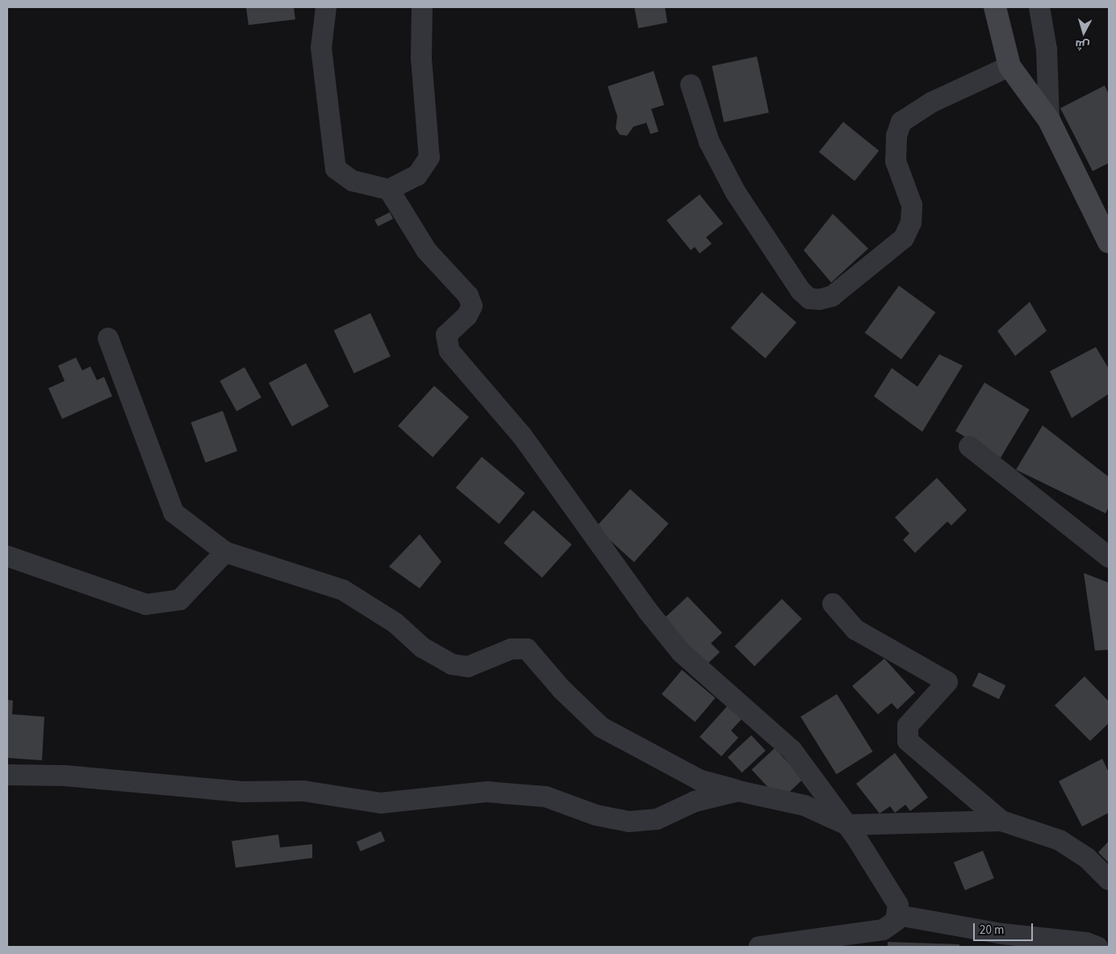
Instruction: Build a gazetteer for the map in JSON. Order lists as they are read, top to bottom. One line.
{"scale_bar":"20 m","north":"bottom"}
